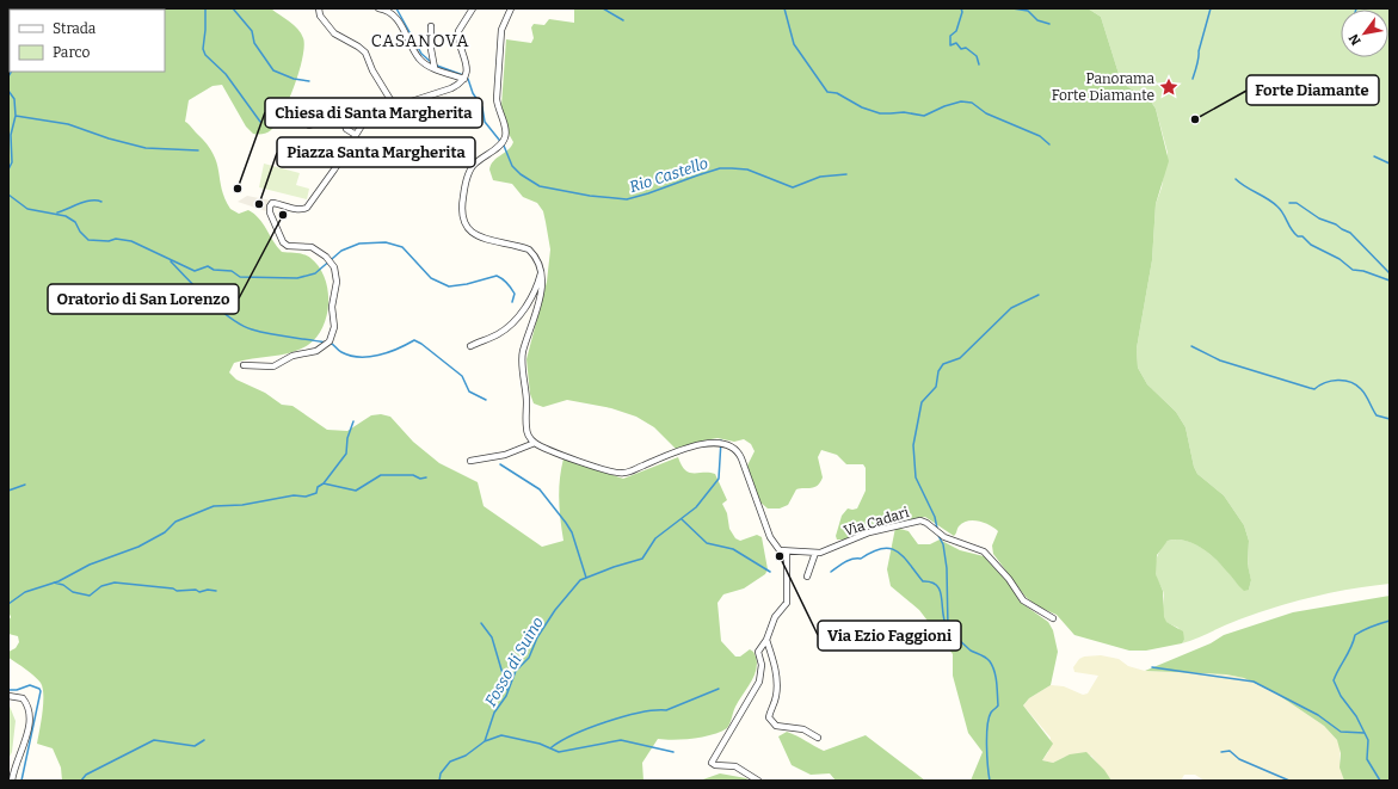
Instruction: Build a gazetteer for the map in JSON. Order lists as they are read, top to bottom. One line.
{"streets":{"street":["Via Cadari"]},"districts":["CASANOVA"],"water":["Rio Castello","Fosso di Suino"],"places":{"place":["Panorama Forte Diamante"],"other":["Forte Diamante","Chiesa di Santa Margherita","Piazza Santa Margherita","Oratorio di San Lorenzo","Via Ezio Faggioni"]},"legend":["Strada","Parco"],"north":"bottom left"}
